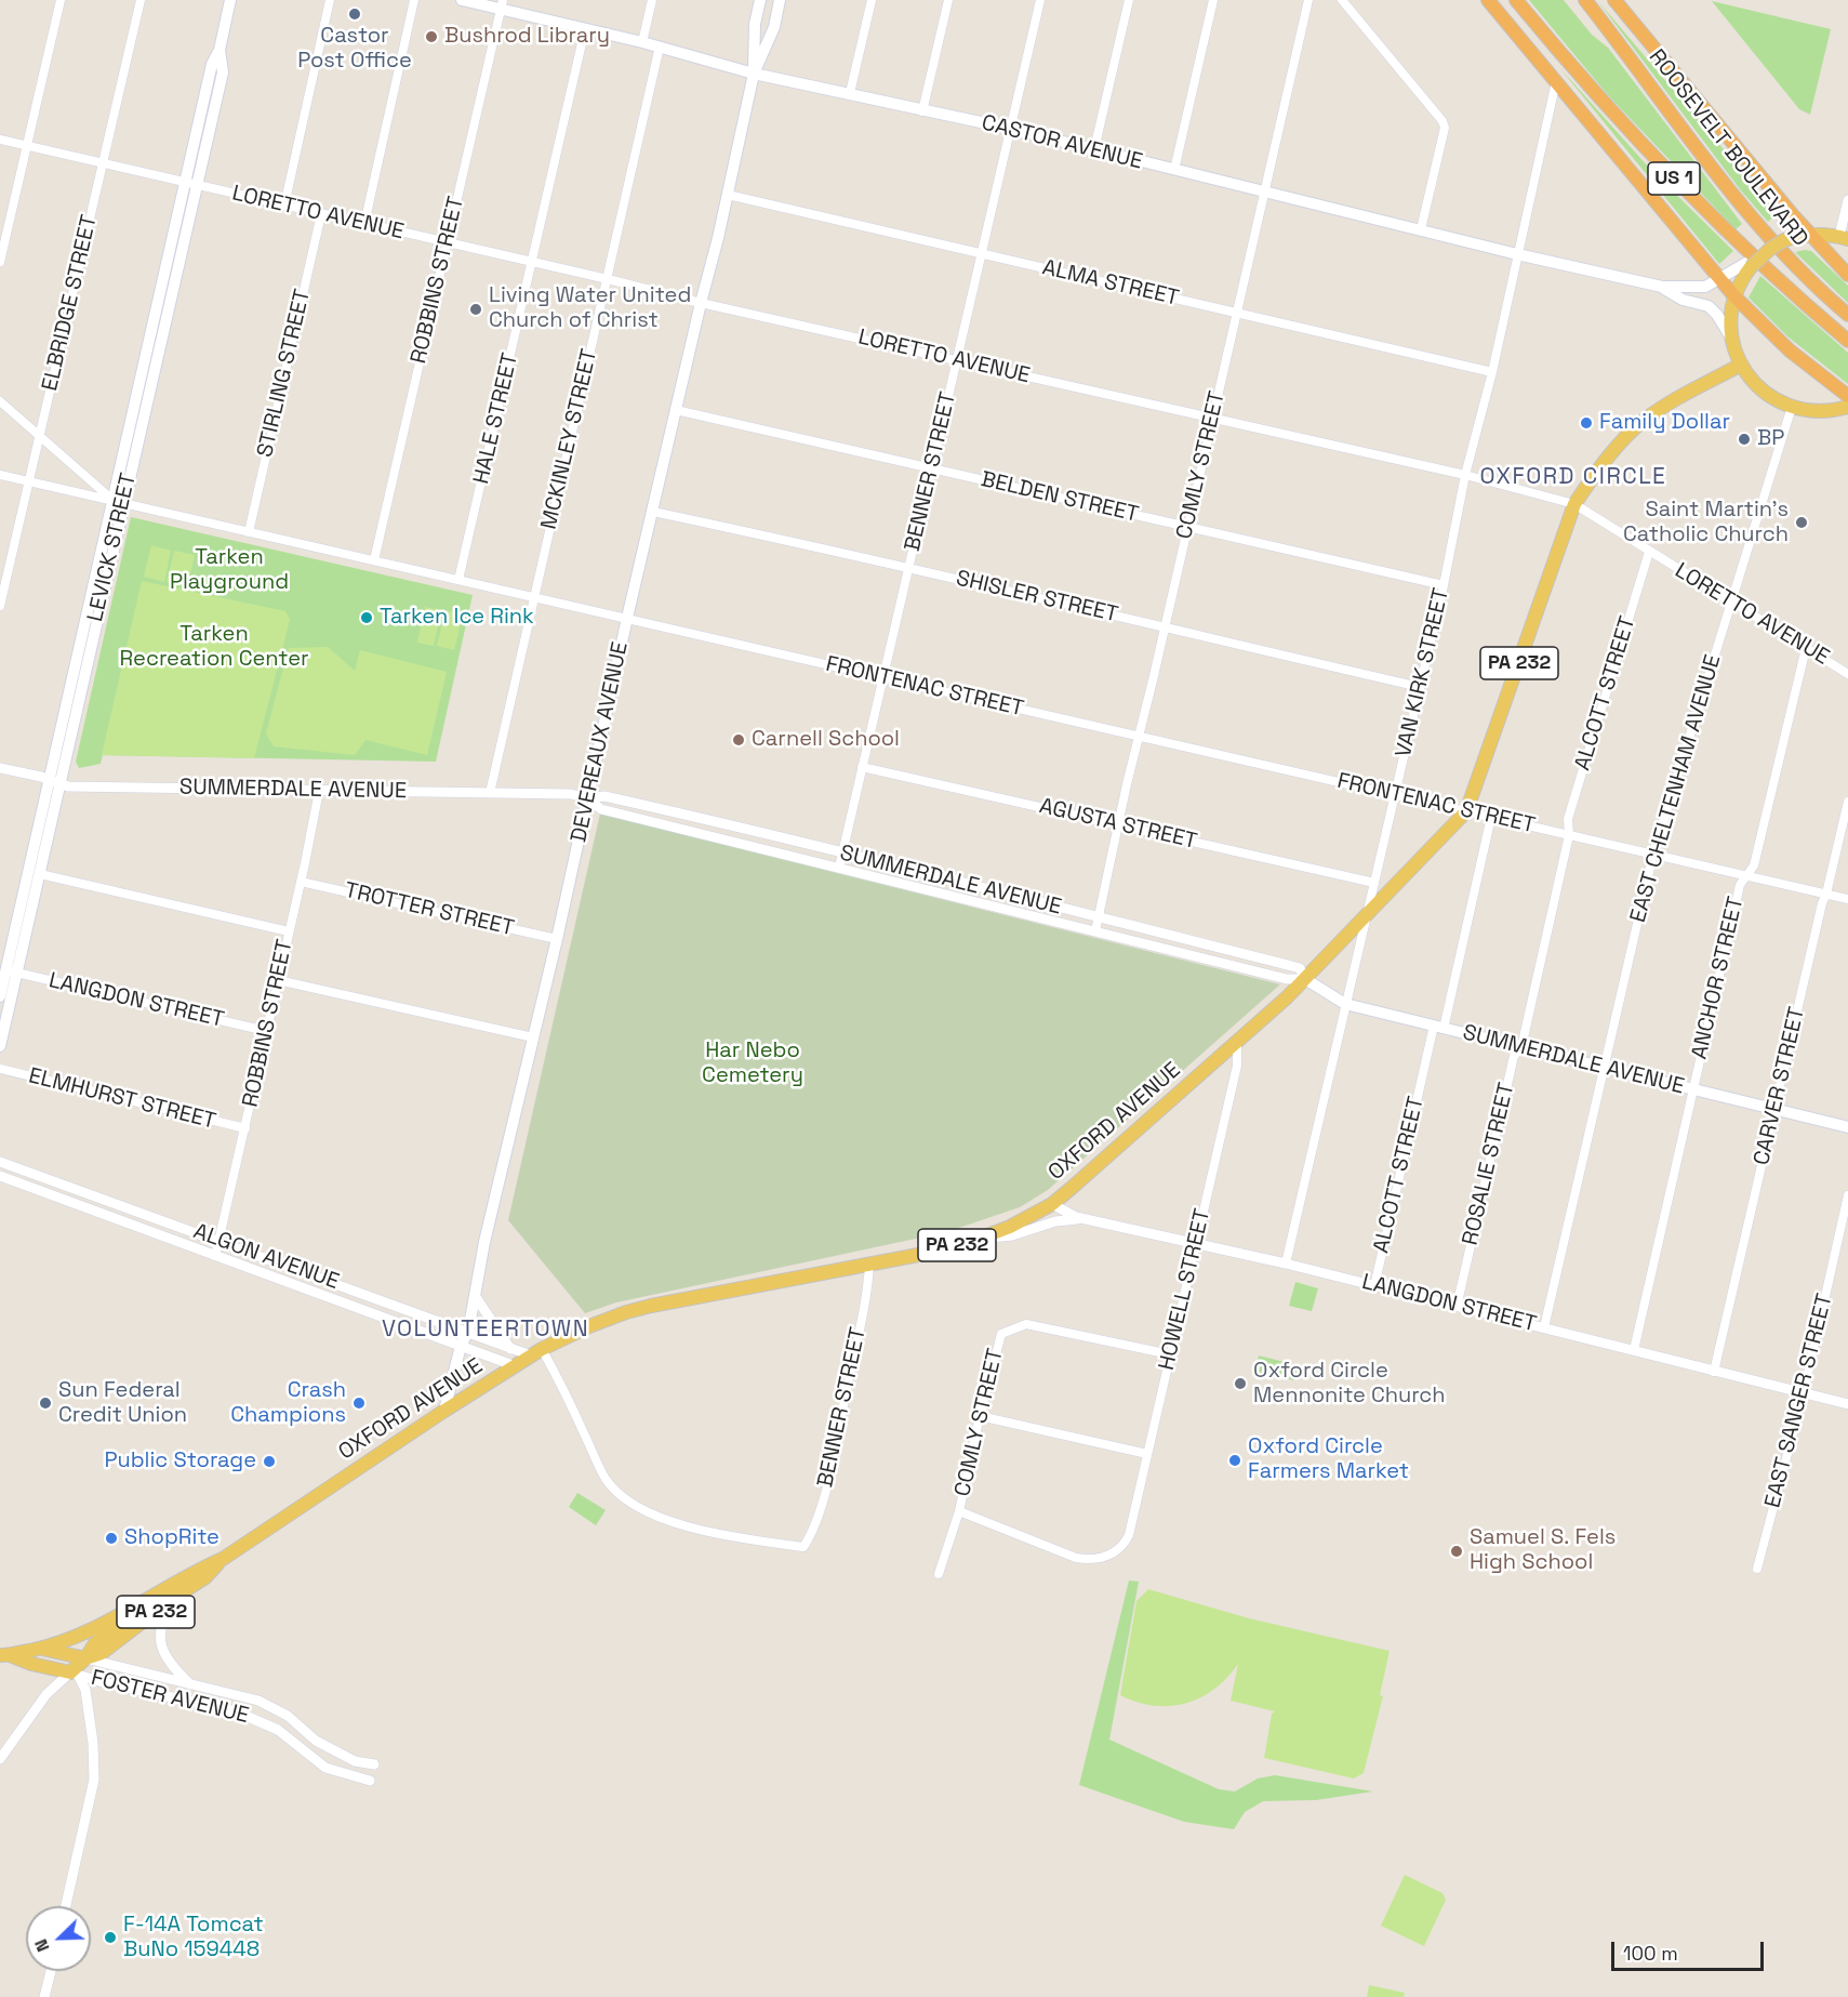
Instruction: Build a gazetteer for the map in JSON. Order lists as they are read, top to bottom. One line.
{"streets":{"highway":["ROOSEVELT BOULEVARD","US 1"],"main road":["CASTOR AVENUE","LEVICK STREET","PA 232","DEVEREAUX AVENUE","SUMMERDALE AVENUE","OXFORD AVENUE"],"street":["LORETTO AVENUE","ROBBINS STREET","ALMA STREET","ELBRIDGE STREET","STIRLING STREET","HALE STREET","MCKINLEY STREET","COMLY STREET","BENNER STREET","BELDEN STREET","SHISLER STREET","VAN KIRK STREET","FRONTENAC STREET","ALCOTT STREET","EAST CHELTENHAM AVENUE","AGUSTA STREET","TROTTER STREET","ANCHOR STREET","LANGDON STREET","CARVER STREET","ELMHURST STREET","ROSALIE STREET","ALGON AVENUE","HOWELL STREET","EAST SANGER STREET","FOSTER AVENUE"]},"crossings":[["CASTOR AVENUE","US 1"],["CASTOR AVENUE","ROBBINS STREET"],["CASTOR AVENUE","HALE STREET"],["CASTOR AVENUE","MCKINLEY STREET"],["CASTOR AVENUE","COMLY STREET"],["CASTOR AVENUE","BENNER STREET"],["CASTOR AVENUE","VAN KIRK STREET"],["CASTOR AVENUE","DEVEREAUX AVENUE"],["US 1","VAN KIRK STREET"],["LORETTO AVENUE","ROBBINS STREET"],["LORETTO AVENUE","ELBRIDGE STREET"],["LORETTO AVENUE","STIRLING STREET"],["LORETTO AVENUE","HALE STREET"],["LORETTO AVENUE","MCKINLEY STREET"],["LORETTO AVENUE","COMLY STREET"],["LORETTO AVENUE","BENNER STREET"],["LORETTO AVENUE","LEVICK STREET"],["LORETTO AVENUE","VAN KIRK STREET"],["LORETTO AVENUE","ALCOTT STREET"],["LORETTO AVENUE","DEVEREAUX AVENUE"],["LORETTO AVENUE","EAST CHELTENHAM AVENUE"],["LORETTO AVENUE","ANCHOR STREET"],["LORETTO AVENUE","OXFORD AVENUE"],["ROBBINS STREET","FRONTENAC STREET"],["ROBBINS STREET","SUMMERDALE AVENUE"],["ROBBINS STREET","TROTTER STREET"],["ROBBINS STREET","LANGDON STREET"],["ROBBINS STREET","ELMHURST STREET"],["ROBBINS STREET","ALGON AVENUE"],["ALMA STREET","COMLY STREET"],["ALMA STREET","BENNER STREET"],["ALMA STREET","VAN KIRK STREET"],["ALMA STREET","DEVEREAUX AVENUE"],["ELBRIDGE STREET","FRONTENAC STREET"],["STIRLING STREET","FRONTENAC STREET"],["HALE STREET","FRONTENAC STREET"],["MCKINLEY STREET","FRONTENAC STREET"],["MCKINLEY STREET","SUMMERDALE AVENUE"],["COMLY STREET","BELDEN STREET"],["COMLY STREET","SHISLER STREET"],["COMLY STREET","FRONTENAC STREET"],["COMLY STREET","SUMMERDALE AVENUE"],["COMLY STREET","AGUSTA STREET"],["COMLY STREET","HOWELL STREET"],["BENNER STREET","BELDEN STREET"],["BENNER STREET","SHISLER STREET"],["BENNER STREET","FRONTENAC STREET"],["BENNER STREET","SUMMERDALE AVENUE"],["BENNER STREET","AGUSTA STREET"],["BENNER STREET","OXFORD AVENUE"],["BENNER STREET","ALGON AVENUE"],["BELDEN STREET","VAN KIRK STREET"],["BELDEN STREET","DEVEREAUX AVENUE"],["LEVICK STREET","FRONTENAC STREET"],["LEVICK STREET","SUMMERDALE AVENUE"],["LEVICK STREET","LANGDON STREET"],["SHISLER STREET","VAN KIRK STREET"],["SHISLER STREET","DEVEREAUX AVENUE"],["VAN KIRK STREET","FRONTENAC STREET"],["VAN KIRK STREET","SUMMERDALE AVENUE"],["VAN KIRK STREET","AGUSTA STREET"],["VAN KIRK STREET","LANGDON STREET"],["VAN KIRK STREET","OXFORD AVENUE"],["FRONTENAC STREET","ALCOTT STREET"],["FRONTENAC STREET","DEVEREAUX AVENUE"],["FRONTENAC STREET","EAST CHELTENHAM AVENUE"],["FRONTENAC STREET","ANCHOR STREET"],["FRONTENAC STREET","CARVER STREET"],["FRONTENAC STREET","OXFORD AVENUE"],["FRONTENAC STREET","ROSALIE STREET"],["ALCOTT STREET","SUMMERDALE AVENUE"],["ALCOTT STREET","LANGDON STREET"],["ALCOTT STREET","ROSALIE STREET"],["DEVEREAUX AVENUE","SUMMERDALE AVENUE"],["DEVEREAUX AVENUE","TROTTER STREET"],["DEVEREAUX AVENUE","OXFORD AVENUE"],["DEVEREAUX AVENUE","ALGON AVENUE"],["EAST CHELTENHAM AVENUE","SUMMERDALE AVENUE"],["EAST CHELTENHAM AVENUE","LANGDON STREET"],["SUMMERDALE AVENUE","ANCHOR STREET"],["SUMMERDALE AVENUE","CARVER STREET"],["SUMMERDALE AVENUE","OXFORD AVENUE"],["SUMMERDALE AVENUE","ROSALIE STREET"],["ANCHOR STREET","LANGDON STREET"],["LANGDON STREET","CARVER STREET"],["LANGDON STREET","OXFORD AVENUE"],["LANGDON STREET","ROSALIE STREET"],["LANGDON STREET","HOWELL STREET"],["LANGDON STREET","EAST SANGER STREET"],["OXFORD AVENUE","ALGON AVENUE"],["OXFORD AVENUE","HOWELL STREET"],["OXFORD AVENUE","FOSTER AVENUE"]],"districts":["OXFORD CIRCLE","VOLUNTEERTOWN"],"parks":["Tarken Playground","Tarken Recreation Center","Har Nebo Cemetery"],"places":["Castor Post Office","Bushrod Library","Living Water United Church of Christ","Family Dollar","BP","Saint Martin's Catholic Church","Tarken Ice Rink","Carnell School","Oxford Circle Mennonite Church","Sun Federal Credit Union","Crash Champions","Oxford Circle Farmers Market","Public Storage","ShopRite","Samuel S. Fels High School","F-14A Tomcat BuNo 159448"],"scale_bar":"100 m","north":"bottom left"}
